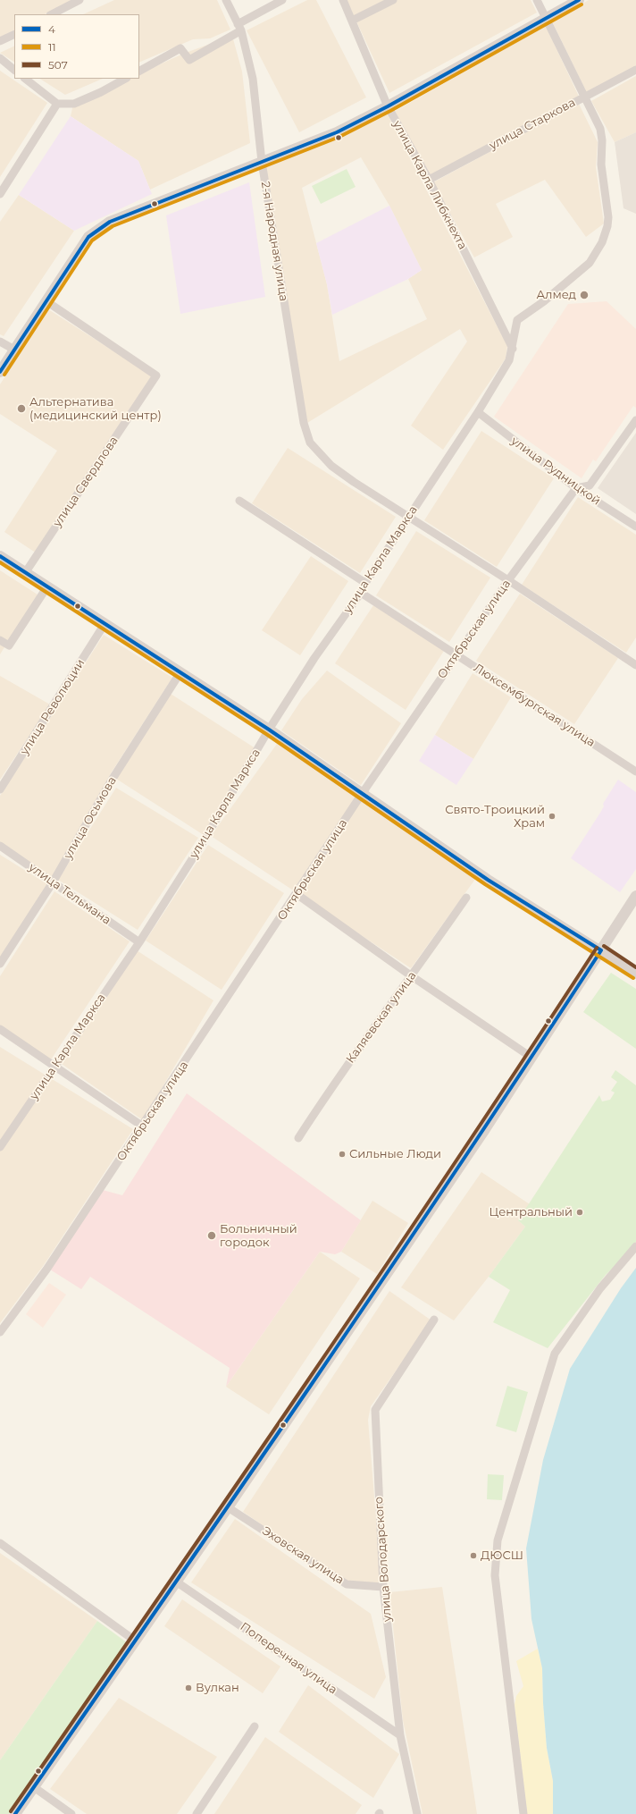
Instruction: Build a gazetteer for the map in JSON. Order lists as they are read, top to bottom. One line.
{"streets":{"street":["улица Старкова","улица Карла Либкнехта","2-я Народная улица","улица Рудницкой","улица Свердлова","улица Карла Маркса","Октябрьская улица","Люксембургская улица","улица Революции","улица Осьмова","улица Тельмана","Каляевская улица","Эховская улица","улица Володарского","Поперечная улица"]},"crossings":[["улица Старкова","улица Карла Либкнехта"],["улица Старкова","улица Карла Маркса"],["улица Карла Либкнехта","улица Карла Маркса"],["2-я Народная улица","улица Карла Маркса"],["2-я Народная улица","Октябрьская улица"],["улица Рудницкой","улица Карла Маркса"],["улица Рудницкой","Октябрьская улица"],["улица Карла Маркса","Люксембургская улица"],["улица Карла Маркса","улица Тельмана"],["Октябрьская улица","Люксембургская улица"],["улица Осьмова","улица Тельмана"],["Эховская улица","улица Володарского"],["улица Володарского","Поперечная улица"]],"places":["Алмед","Альтернатива (медицинский центр)","Свято-Троицкий Храм","Сильные Люди","Центральный","Больничный городок","ДЮСШ","Вулкан"],"lines":["transit line 4","transit line 11","transit line 507"],"legend":["4","11","507"]}
